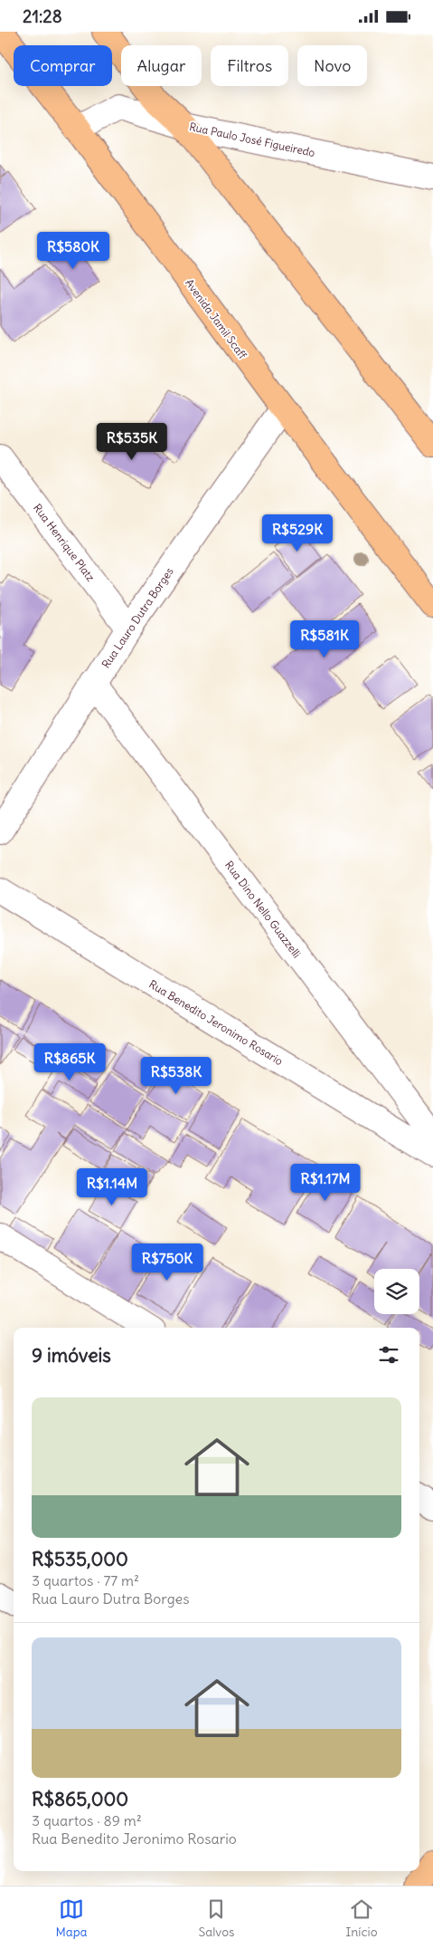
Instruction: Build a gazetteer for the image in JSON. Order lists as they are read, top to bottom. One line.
{"streets":{"main road":["Avenida Jamil Scaff"],"street":["Rua Paulo José Figueiredo","Rua Henrique Platz","Rua Lauro Dutra Borges","Rua Dino Nello Guazzelli","Rua Benedito Jeronimo Rosario"]},"crossings":[["Rua Paulo José Figueiredo","Avenida Jamil Scaff"],["Avenida Jamil Scaff","Rua Lauro Dutra Borges"],["Rua Henrique Platz","Rua Lauro Dutra Borges"],["Rua Lauro Dutra Borges","Rua Dino Nello Guazzelli"]],"page":{"status":"21:28","chip":["Comprar","Alugar","Filtros","Novo"],"price":["R$580K","R$535K","R$529K","R$581K","R$865K","R$538K","R$1.17M","R$1.14M","R$750K"],"heading":"9 imóveis","list":[{"name":"R$535,000","note":"3 quartos · 77 m² · Rua Lauro Dutra Borges"},{"name":"R$865,000","note":"3 quartos · 89 m² · Rua Benedito Jeronimo Rosario"}],"tabs":["Mapa","Salvos","Início"]}}
